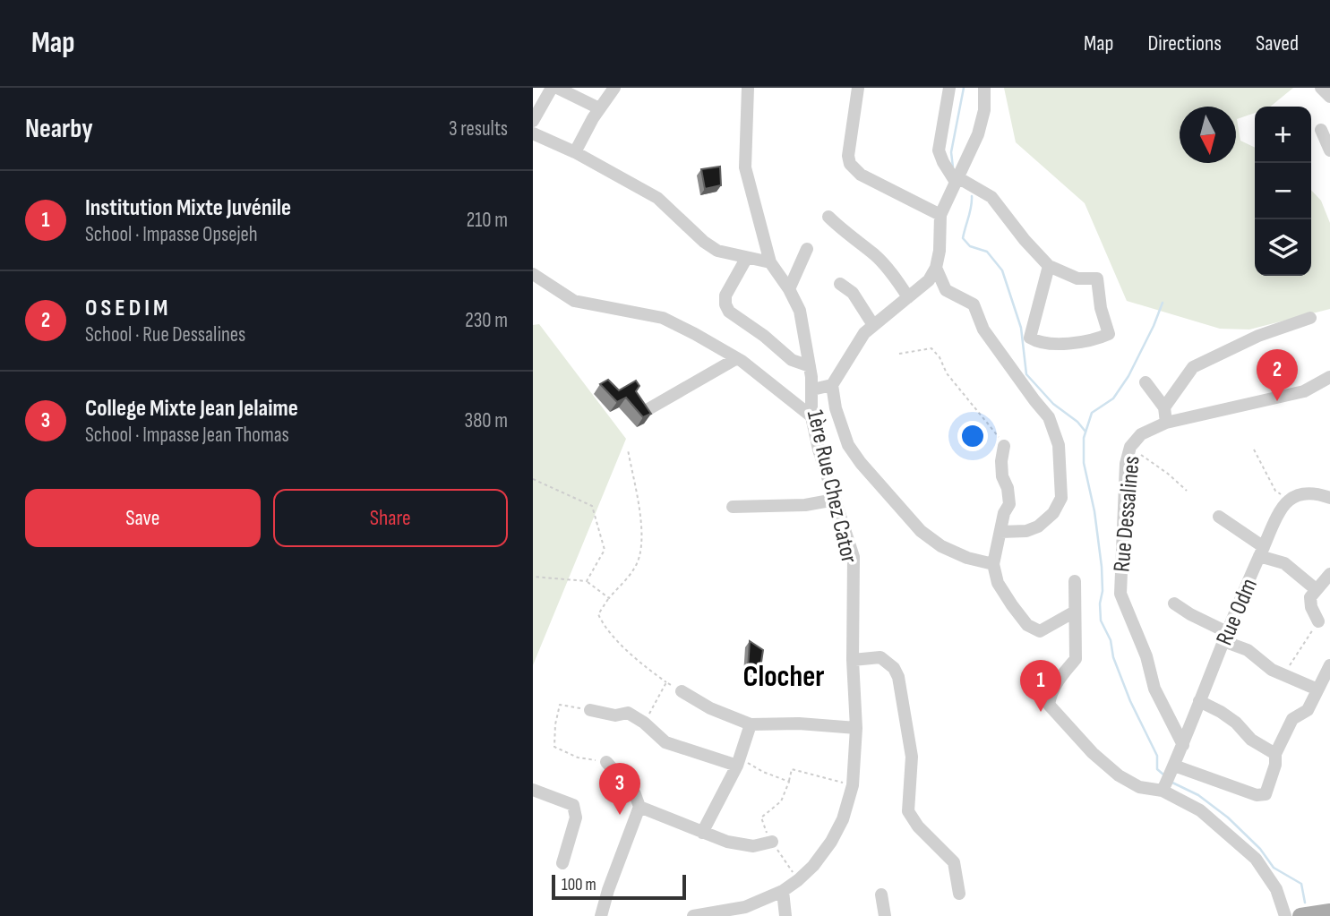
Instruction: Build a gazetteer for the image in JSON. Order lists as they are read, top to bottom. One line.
{"streets":{"street":["1ère Rue Chez Cator","Rue Dessalines","Rue Odm"]},"crossings":[["Rue Dessalines","Rue Odm"]],"districts":["Clocher"],"scale_bar":"100 m","north":"bottom","page":{"header":"Map","nav":["Map","Directions","Saved"],"heading":["Nearby","3 results"],"map_buttons":["+","−"],"list":[{"mark":"1","name":"Institution Mixte Juvénile","note":"School · Impasse Opsejeh","value":"210 m"},{"mark":"2","name":"O S E D I M","note":"School · Rue Dessalines","value":"230 m"},{"mark":"3","name":"College Mixte Jean Jelaime","note":"School · Impasse Jean Thomas","value":"380 m"}],"pins":["2","1","3"],"buttons":["Save","Share"],"scale":"100 m"}}
